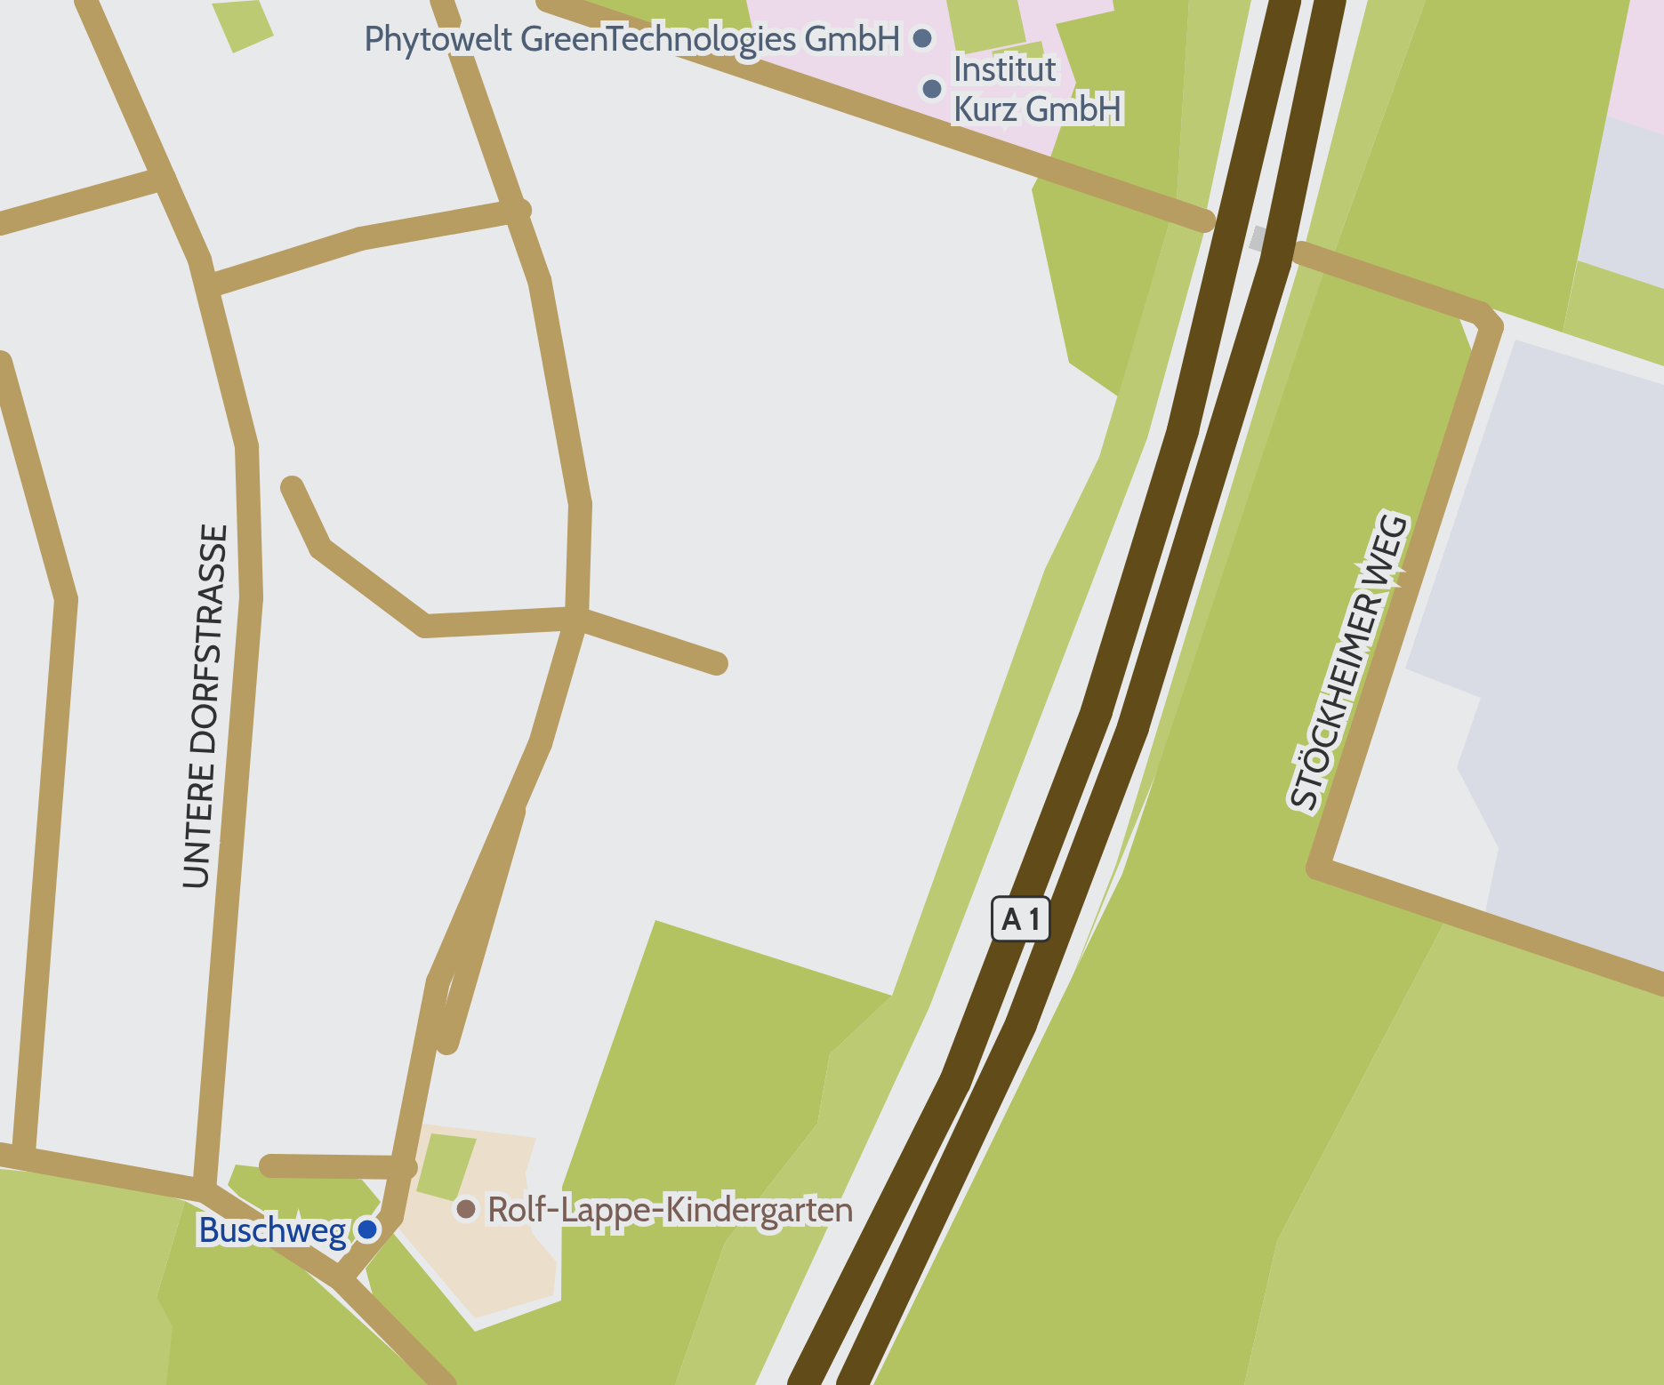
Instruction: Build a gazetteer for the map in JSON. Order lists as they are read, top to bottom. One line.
{"streets":{"highway":["A 1"],"street":["STÖCKHEIMER WEG","UNTERE DORFSTRASSE"]},"places":["Phytowelt GreenTechnologies GmbH","Institut Kurz GmbH","Rolf-Lappe-Kindergarten","Buschweg"]}
